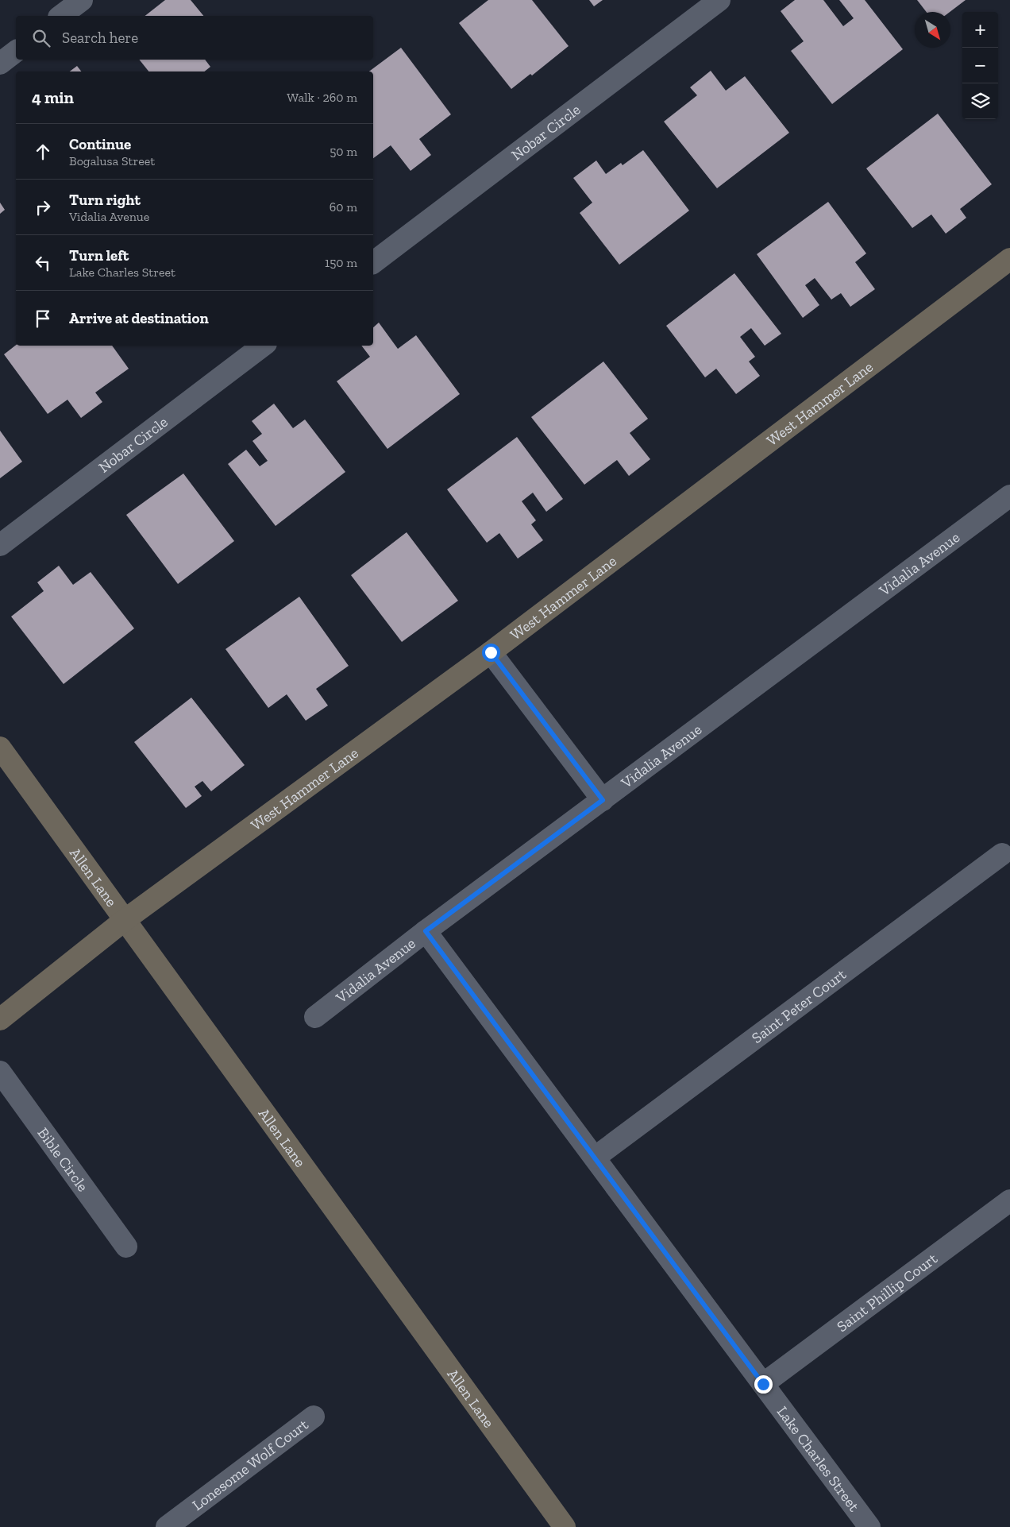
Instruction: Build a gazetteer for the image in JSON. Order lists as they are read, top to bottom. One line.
{"streets":{"street":["Nobar Circle","West Hammer Lane","Vidalia Avenue","Allen Lane","Saint Peter Court","Bible Circle","Saint Phillip Court","Lake Charles Street","Lonesome Wolf Court"]},"crossings":[["West Hammer Lane","Allen Lane"],["Vidalia Avenue","Lake Charles Street"],["Saint Peter Court","Lake Charles Street"],["Saint Phillip Court","Lake Charles Street"]],"north":"bottom right","page":{"map_buttons":["+","−"],"search":"Search here","heading":["4 min","Walk · 260 m"],"list":[["Continue","Bogalusa Street","50 m"],["Turn right","Vidalia Avenue","60 m"],["Turn left","Lake Charles Street","150 m"],"Arrive at destination"]}}
